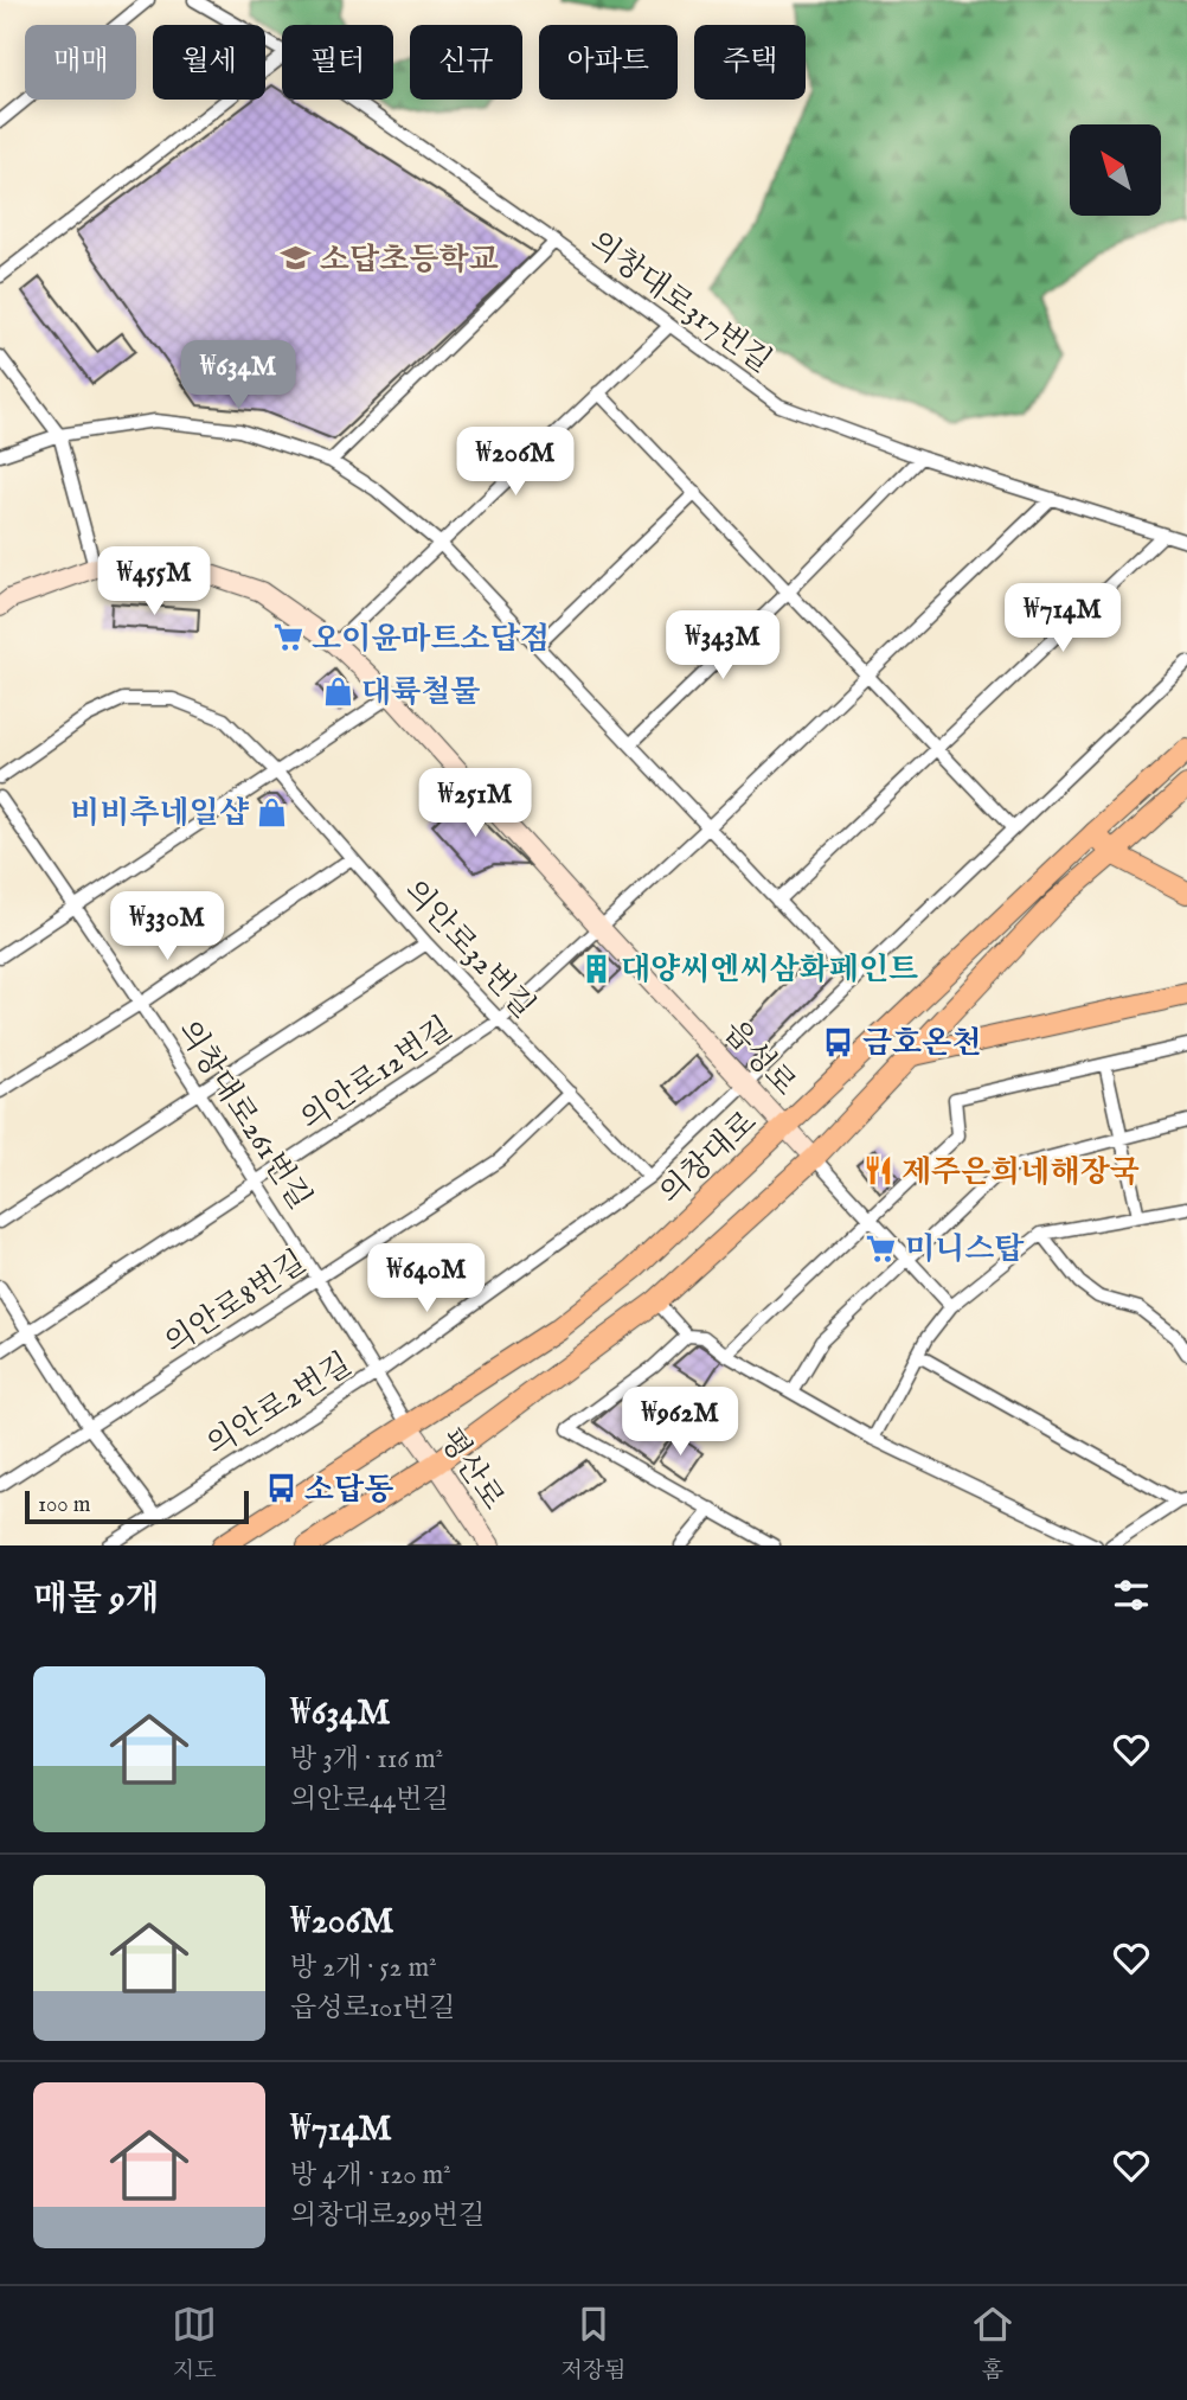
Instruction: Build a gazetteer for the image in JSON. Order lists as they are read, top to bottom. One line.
{"streets":{"main road":["읍성로","의창대로","평산로"],"street":["의창대로317번길","의안로32번길","의안로12번길","의창대로261번길","의안로8번길","의안로2번길"]},"crossings":[["의창대로317번길","의안로12번길"],["의안로32번길","의안로12번길"],["의안로32번길","의안로8번길"],["의안로32번길","의안로2번길"],["읍성로","의안로12번길"],["읍성로","의창대로"],["읍성로","의안로2번길"],["의안로12번길","의창대로261번길"],["의창대로261번길","의창대로"],["의창대로261번길","의안로8번길"],["의창대로261번길","의안로2번길"],["의창대로261번길","평산로"],["의창대로","평산로"]],"places":{"school or university":["소답초등학교"],"supermarket":["오이윤마트소답점","미니스탑"],"shop":["대륙철물","비비추네일샵"],"building":["대양씨엔씨삼화페인트"],"bus stop":["금호온천","소답동"],"restaurant":["제주은희네해장국"]},"scale_bar":"100 m","north":"top left","page":{"chip":["매매","월세","필터","신규","아파트","주택"],"price":["₩634M","₩206M","₩455M","₩714M","₩343M","₩251M","₩330M","₩640M","₩962M"],"scale":"100 m","heading":"매물 9개","list":[{"name":"₩634M","note":"방 3개 · 116 m² · 의안로44번길"},{"name":"₩206M","note":"방 2개 · 52 m² · 읍성로101번길"},{"name":"₩714M","note":"방 4개 · 120 m² · 의창대로299번길"}],"tabs":["지도","저장됨","홈"]}}
